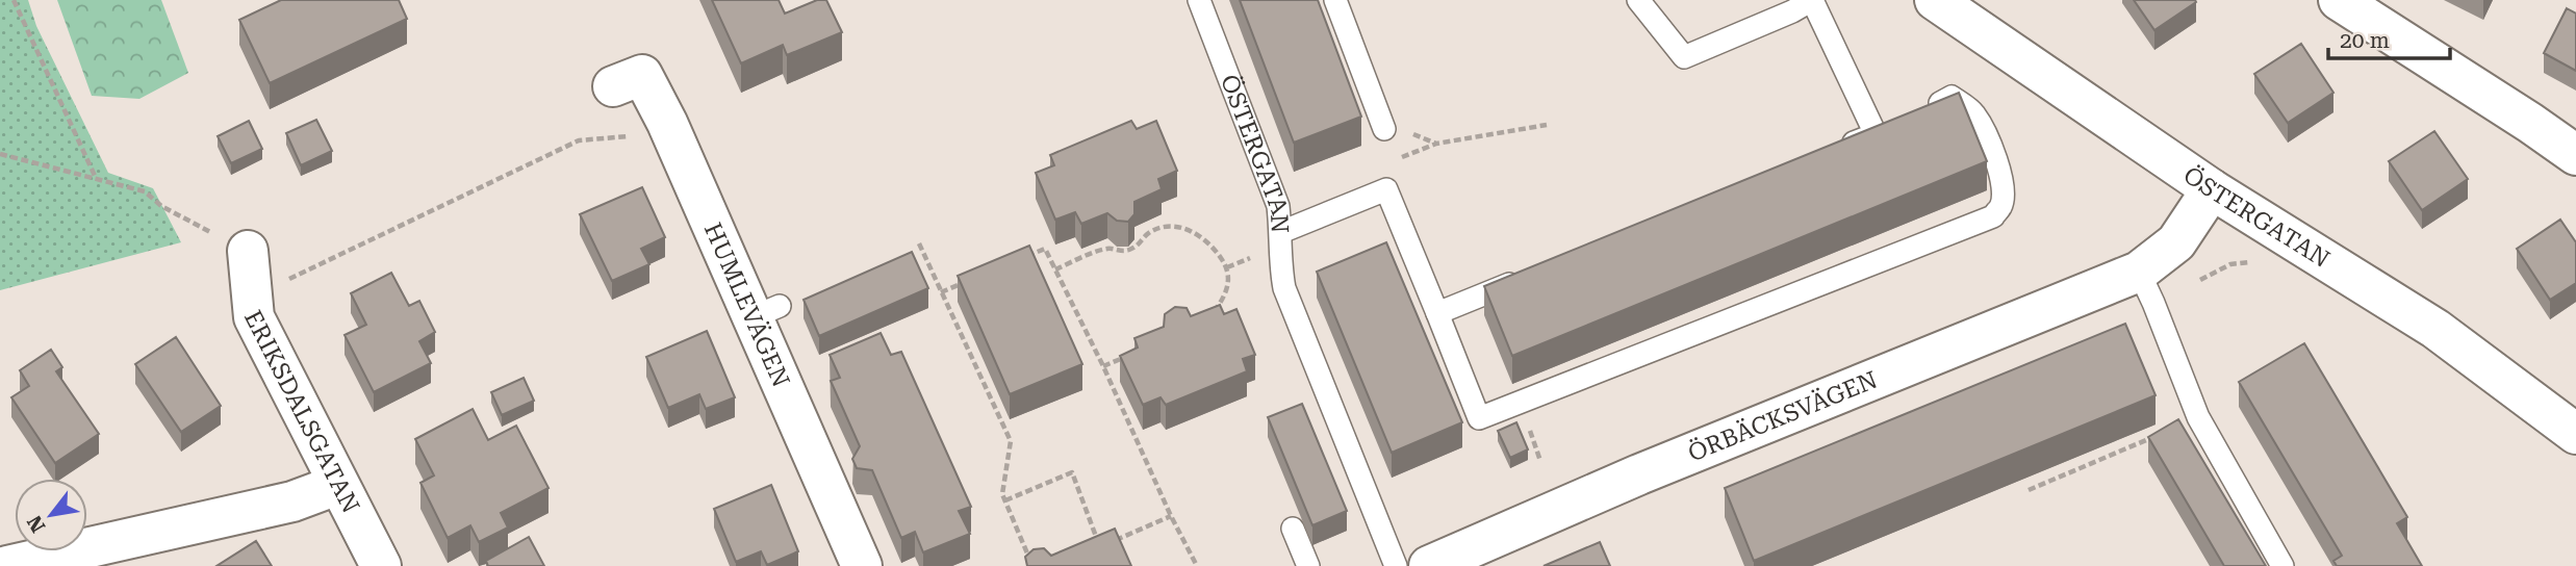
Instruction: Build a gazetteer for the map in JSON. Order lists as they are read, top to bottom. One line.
{"streets":{"street":["ÖSTERGATAN","HUMLEVÄGEN","ERIKSDALSGATAN","ÖRBÄCKSVÄGEN"]},"crossings":[["ÖSTERGATAN","ÖRBÄCKSVÄGEN"]],"scale_bar":"20 m","north":"bottom left"}
